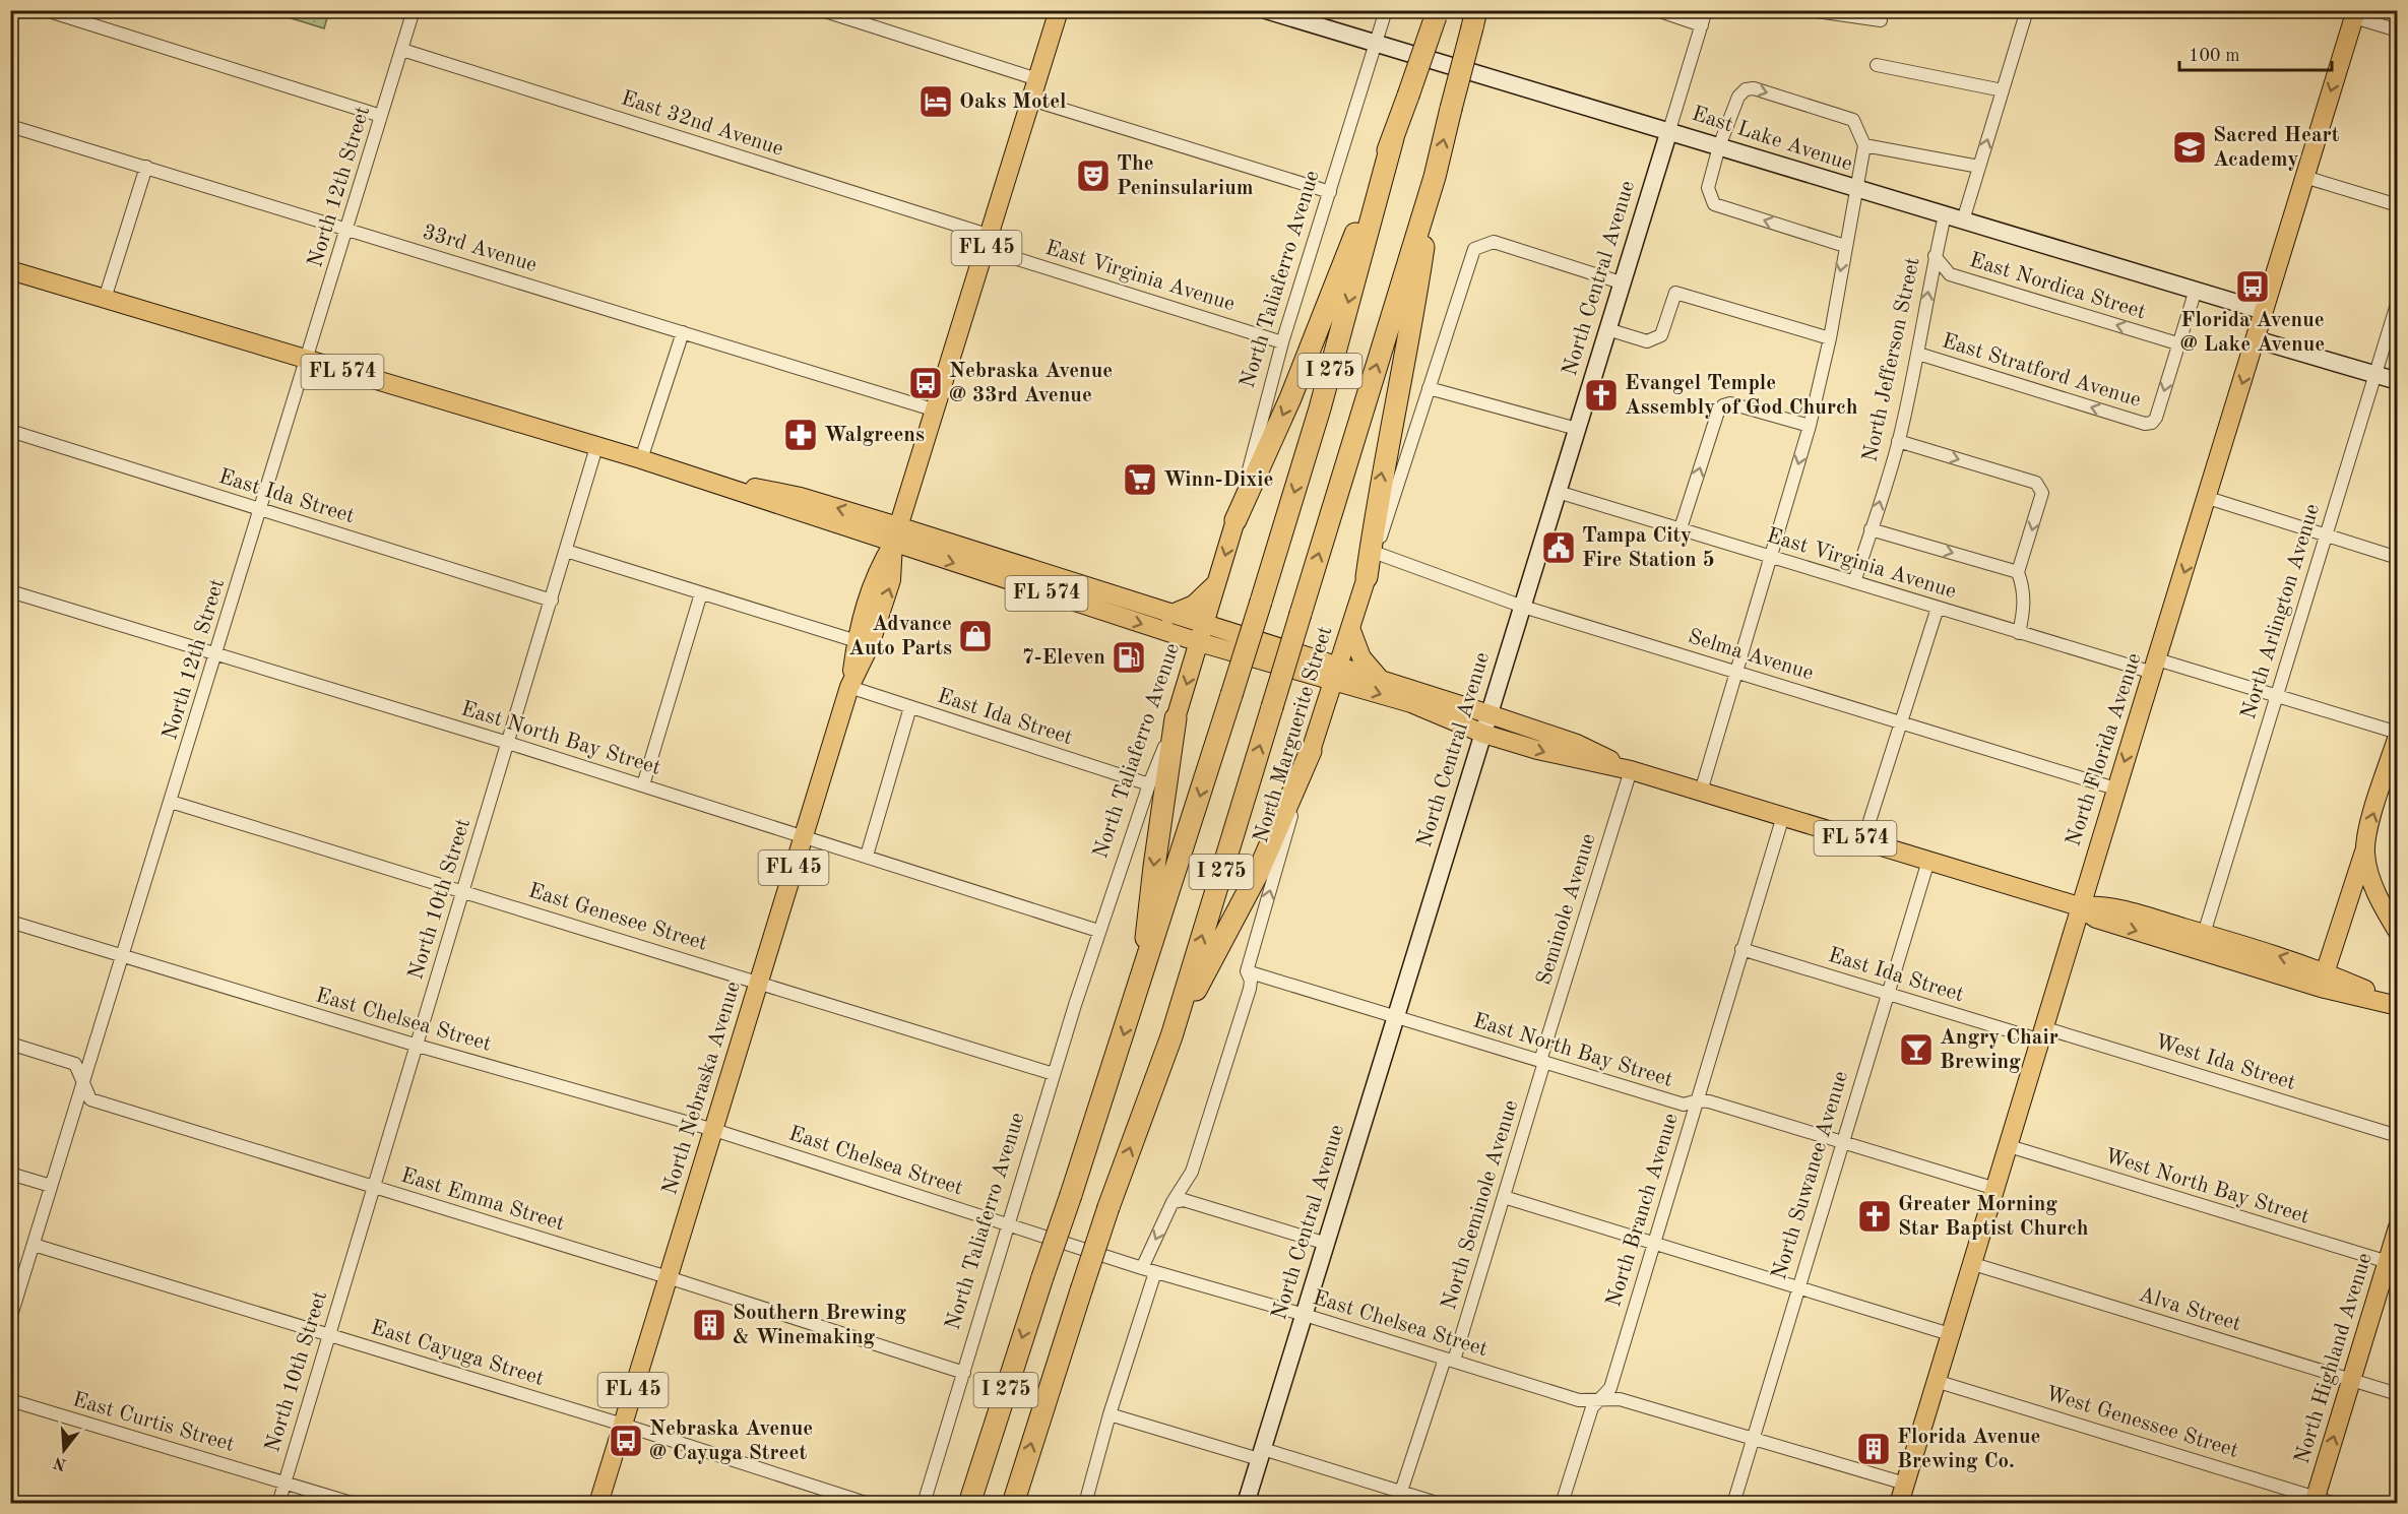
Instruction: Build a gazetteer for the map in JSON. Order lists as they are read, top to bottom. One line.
{"streets":{"highway":["I 275"],"main road":["FL 45","North Taliaferro Avenue","FL 574","North Marguerite Street","North Florida Avenue","North Nebraska Avenue","North Highland Avenue"],"street":["East 32nd Avenue","East Lake Avenue","North 12th Street","33rd Avenue","East Virginia Avenue","North Central Avenue","East Nordica Street","North Jefferson Street","East Stratford Avenue","East Ida Street","North Arlington Avenue","Selma Avenue","East North Bay Street","North 10th Street","Seminole Avenue","East Genesee Street","East Chelsea Street","West Ida Street","North Suwanee Avenue","West North Bay Street","East Emma Street","North Seminole Avenue","North Branch Avenue","Alva Street","East Cayuga Street","East Curtis Street","West Genessee Street"]},"crossings":[["East 32nd Avenue","North 12th Street"],["East 32nd Avenue","East Virginia Avenue"],["East 32nd Avenue","North Nebraska Avenue"],["East Lake Avenue","North Central Avenue"],["East Lake Avenue","North Taliaferro Avenue"],["East Lake Avenue","North Jefferson Street"],["East Lake Avenue","North Florida Avenue"],["North 12th Street","33rd Avenue"],["North 12th Street","FL 574"],["North 12th Street","East Ida Street"],["North 12th Street","East North Bay Street"],["North 12th Street","East Genesee Street"],["North 12th Street","East Chelsea Street"],["North 12th Street","East Emma Street"],["North 12th Street","East Cayuga Street"],["33rd Avenue","North Nebraska Avenue"],["East Virginia Avenue","North Central Avenue"],["East Virginia Avenue","North Taliaferro Avenue"],["East Virginia Avenue","North Jefferson Street"],["East Virginia Avenue","North Arlington Avenue"],["East Virginia Avenue","North Florida Avenue"],["East Virginia Avenue","North Nebraska Avenue"],["North Central Avenue","FL 574"],["North Central Avenue","Selma Avenue"],["North Central Avenue","North Marguerite Street"],["North Central Avenue","East North Bay Street"],["North Central Avenue","East Chelsea Street"],["North Taliaferro Avenue","FL 574"],["North Taliaferro Avenue","East Ida Street"],["North Taliaferro Avenue","East North Bay Street"],["North Taliaferro Avenue","East Genesee Street"],["North Taliaferro Avenue","East Chelsea Street"],["North Taliaferro Avenue","East Emma Street"],["East Nordica Street","North Jefferson Street"],["East Nordica Street","East Stratford Avenue"],["North Jefferson Street","East Stratford Avenue"],["FL 574","North Arlington Avenue"],["FL 574","North Marguerite Street"],["FL 574","North Florida Avenue"],["FL 574","North 10th Street"],["FL 574","Seminole Avenue"],["FL 574","North Nebraska Avenue"],["FL 574","North Suwanee Avenue"],["FL 574","North Branch Avenue"],["East Ida Street","North Florida Avenue"],["East Ida Street","North 10th Street"],["East Ida Street","West Ida Street"],["East Ida Street","North Nebraska Avenue"],["East Ida Street","North Suwanee Avenue"],["East Ida Street","North Branch Avenue"],["Selma Avenue","North Marguerite Street"],["Selma Avenue","North Florida Avenue"],["North Marguerite Street","East North Bay Street"],["North Marguerite Street","East Chelsea Street"],["East North Bay Street","North Florida Avenue"],["East North Bay Street","North 10th Street"],["East North Bay Street","Seminole Avenue"],["East North Bay Street","North Nebraska Avenue"],["East North Bay Street","North Suwanee Avenue"],["East North Bay Street","North Seminole Avenue"],["East North Bay Street","North Branch Avenue"],["North Florida Avenue","East Chelsea Street"],["North Florida Avenue","West Ida Street"],["North Florida Avenue","West North Bay Street"],["North Florida Avenue","Alva Street"],["North Florida Avenue","West Genessee Street"],["North 10th Street","East Genesee Street"],["North 10th Street","East Chelsea Street"],["North 10th Street","East Emma Street"],["North 10th Street","East Cayuga Street"],["North 10th Street","East Curtis Street"],["Seminole Avenue","North Seminole Avenue"],["East Genesee Street","North Nebraska Avenue"],["East Chelsea Street","North Nebraska Avenue"],["East Chelsea Street","North Suwanee Avenue"],["East Chelsea Street","North Seminole Avenue"],["East Chelsea Street","North Branch Avenue"],["North Nebraska Avenue","East Emma Street"],["North Nebraska Avenue","East Cayuga Street"],["West North Bay Street","North Highland Avenue"],["Alva Street","North Highland Avenue"],["North Highland Avenue","West Genessee Street"]],"one_way":["East Nordica Street","North Florida Avenue","North Highland Avenue"],"places":{"hotel":["Oaks Motel"],"school or university":["Sacred Heart Academy"],"theatre":["The Peninsularium"],"bus stop":["Florida Avenue @ Lake Avenue","Nebraska Avenue @ 33rd Avenue","Nebraska Avenue @ Cayuga Street"],"church":["Evangel Temple Assembly of God Church","Greater Morning Star Baptist Church"],"pharmacy":["Walgreens"],"supermarket":["Winn-Dixie"],"public building":["Tampa City Fire Station 5"],"shop":["Advance Auto Parts"],"fuel station":["7-Eleven"],"bar":["Angry Chair Brewing"],"building":["Southern Brewing & Winemaking","Florida Avenue Brewing Co."]},"scale_bar":"100 m","north":"bottom"}
